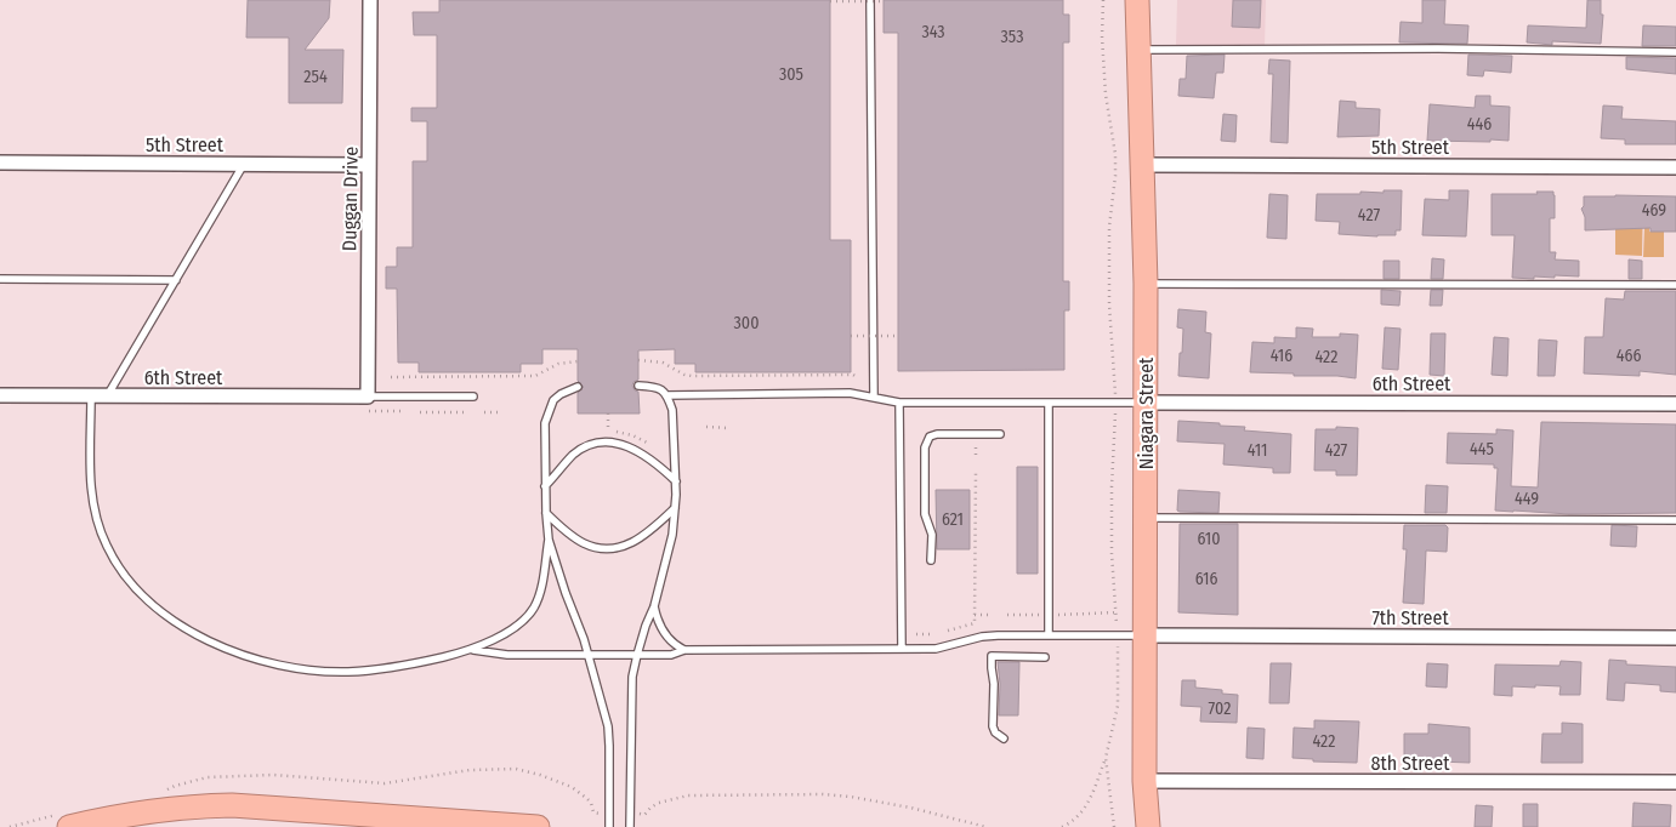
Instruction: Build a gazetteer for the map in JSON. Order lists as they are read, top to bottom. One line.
{"streets":{"highway":["Niagara Street"],"street":["5th Street","Duggan Drive","6th Street","7th Street","8th Street"]},"crossings":[["5th Street","Duggan Drive"],["5th Street","Niagara Street"],["Duggan Drive","6th Street"],["6th Street","Niagara Street"],["Niagara Street","7th Street"],["Niagara Street","8th Street"]],"house_numbers":["343","353","305","254","446","469","427","300","416","466","422","445","411","427","449","621","610","616","702","422"]}
